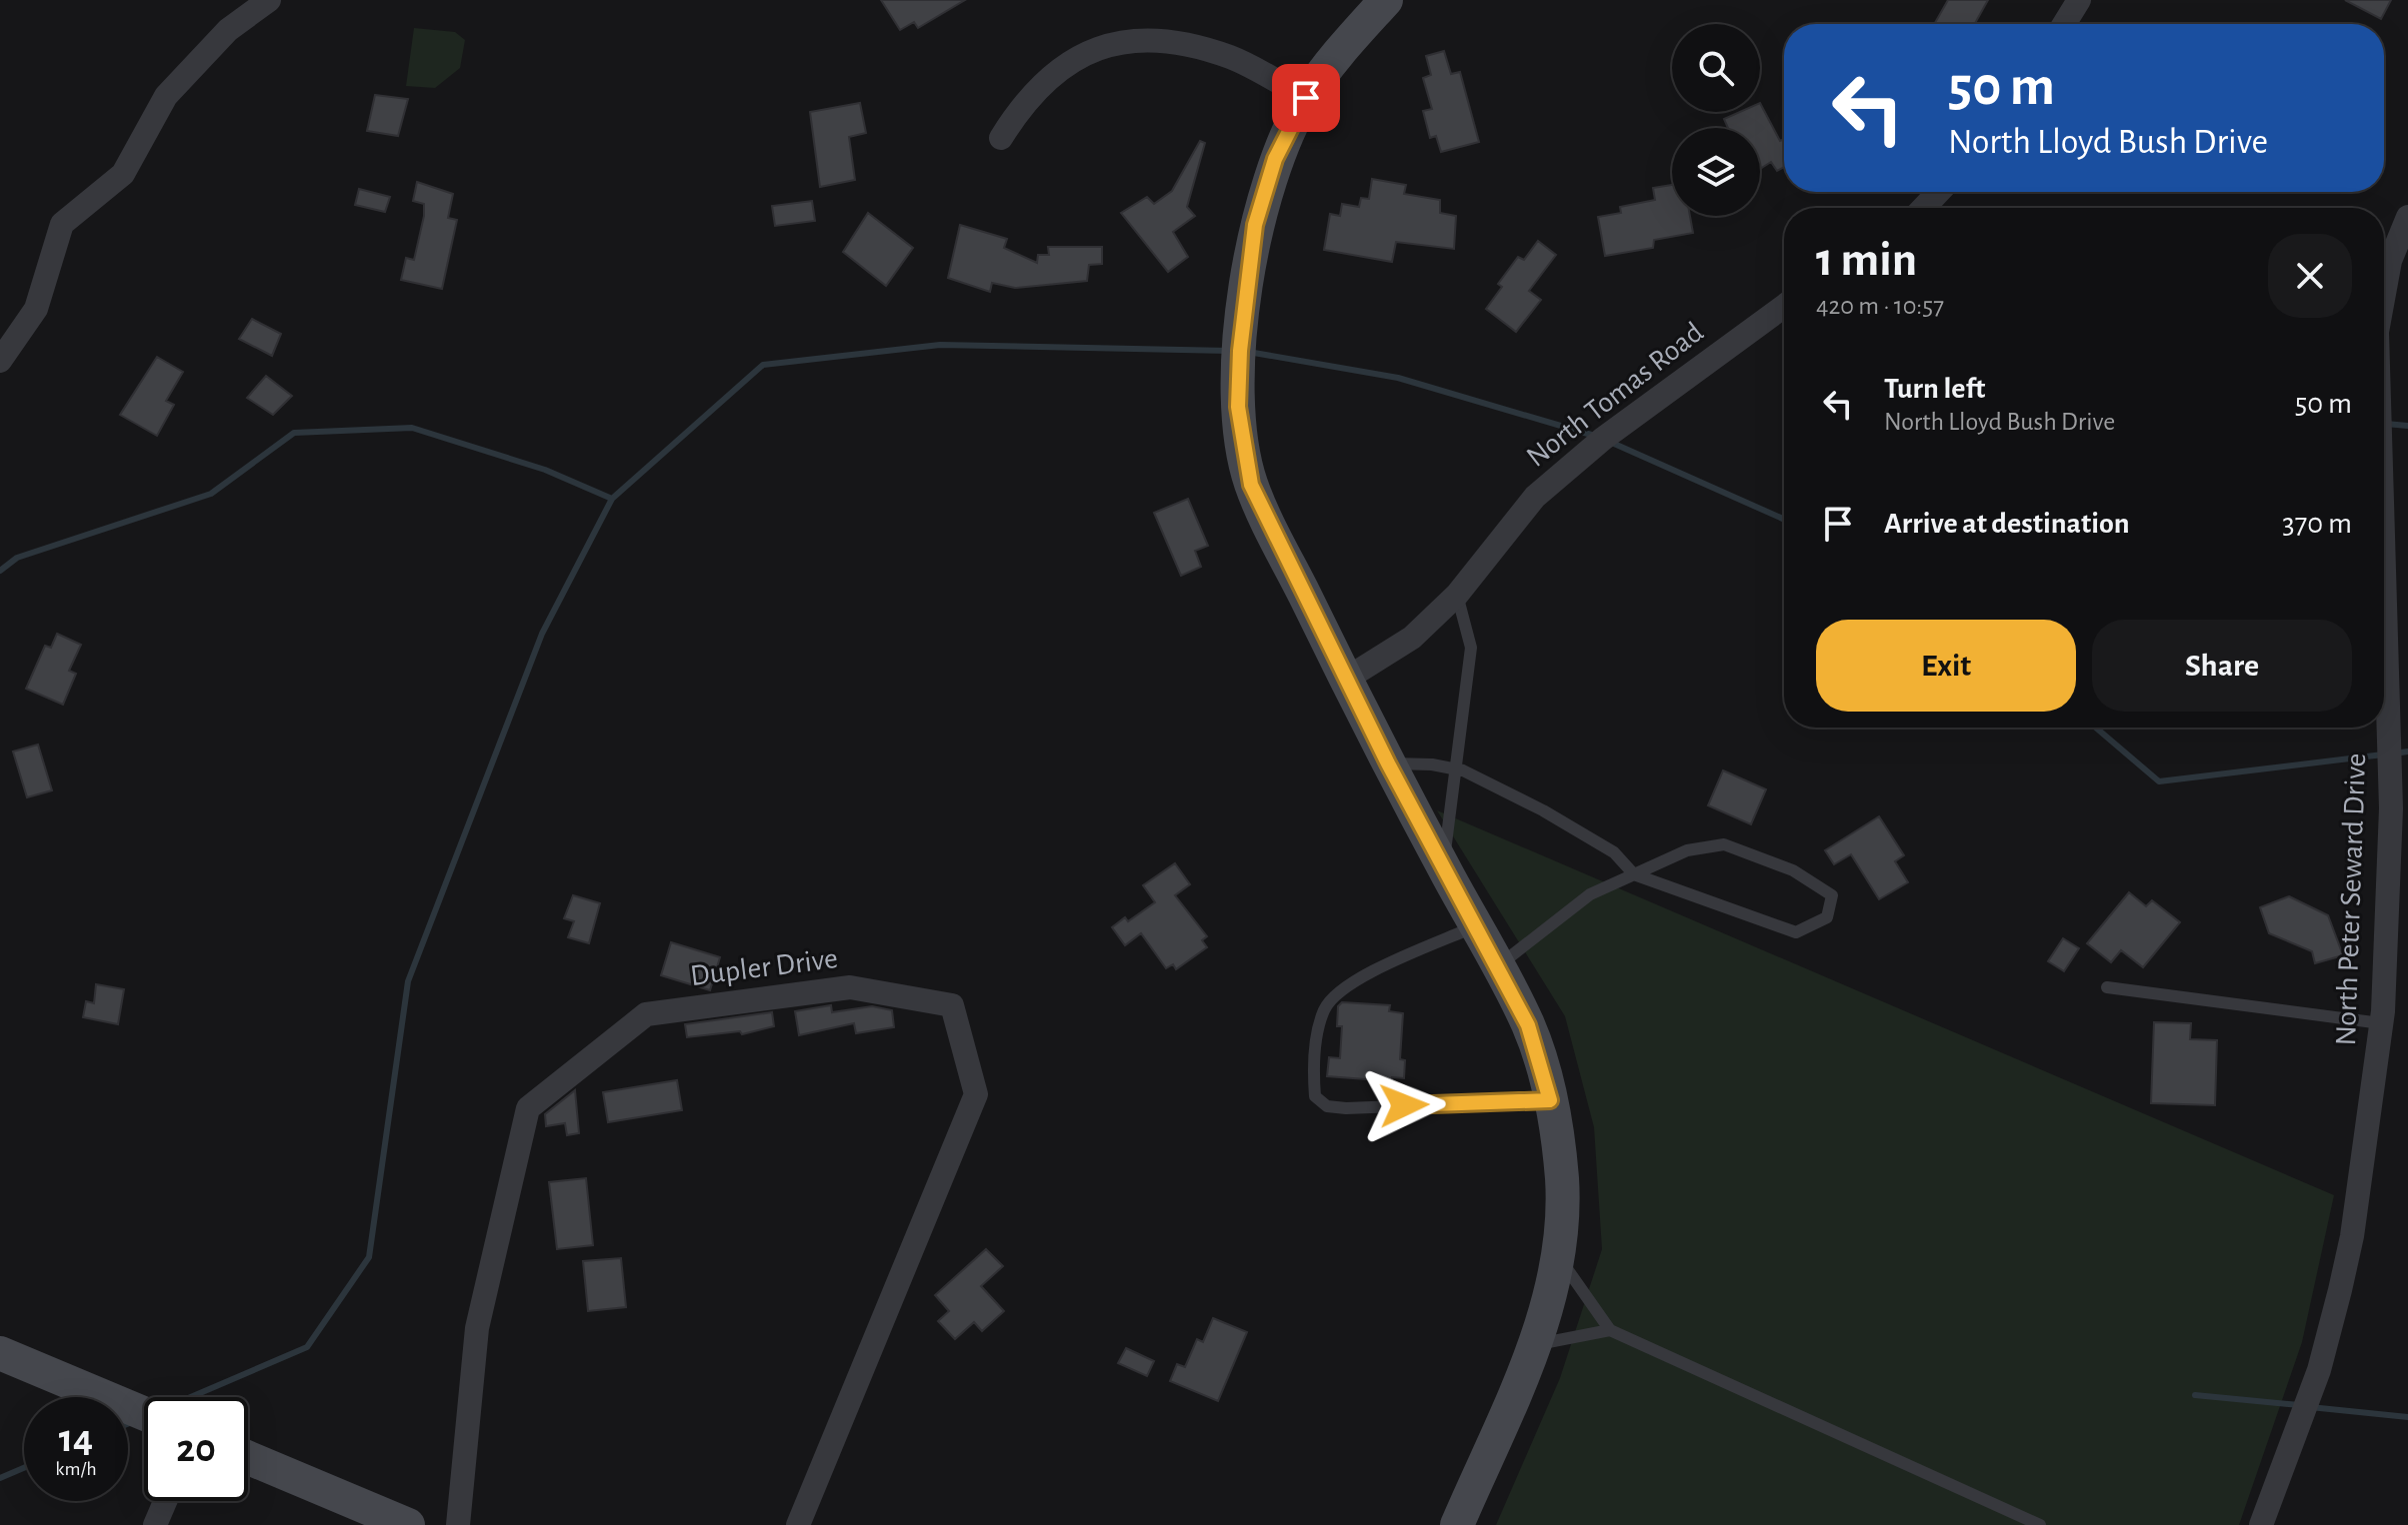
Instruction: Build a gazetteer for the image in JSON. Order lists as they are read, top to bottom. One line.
{"streets":{"street":["North Tomas Road","North Peter Seward Drive","Dupler Drive"]},"page":{"turn":["50 m","North Lloyd Bush Drive"],"heading":["1 min","420 m · 10:57"],"list":[{"name":"Turn left","note":"North Lloyd Bush Drive","value":"50 m"},{"name":"Arrive at destination","value":"370 m"}],"buttons":["Exit","Share"],"speed":"14 km/h","limit":"20"}}
